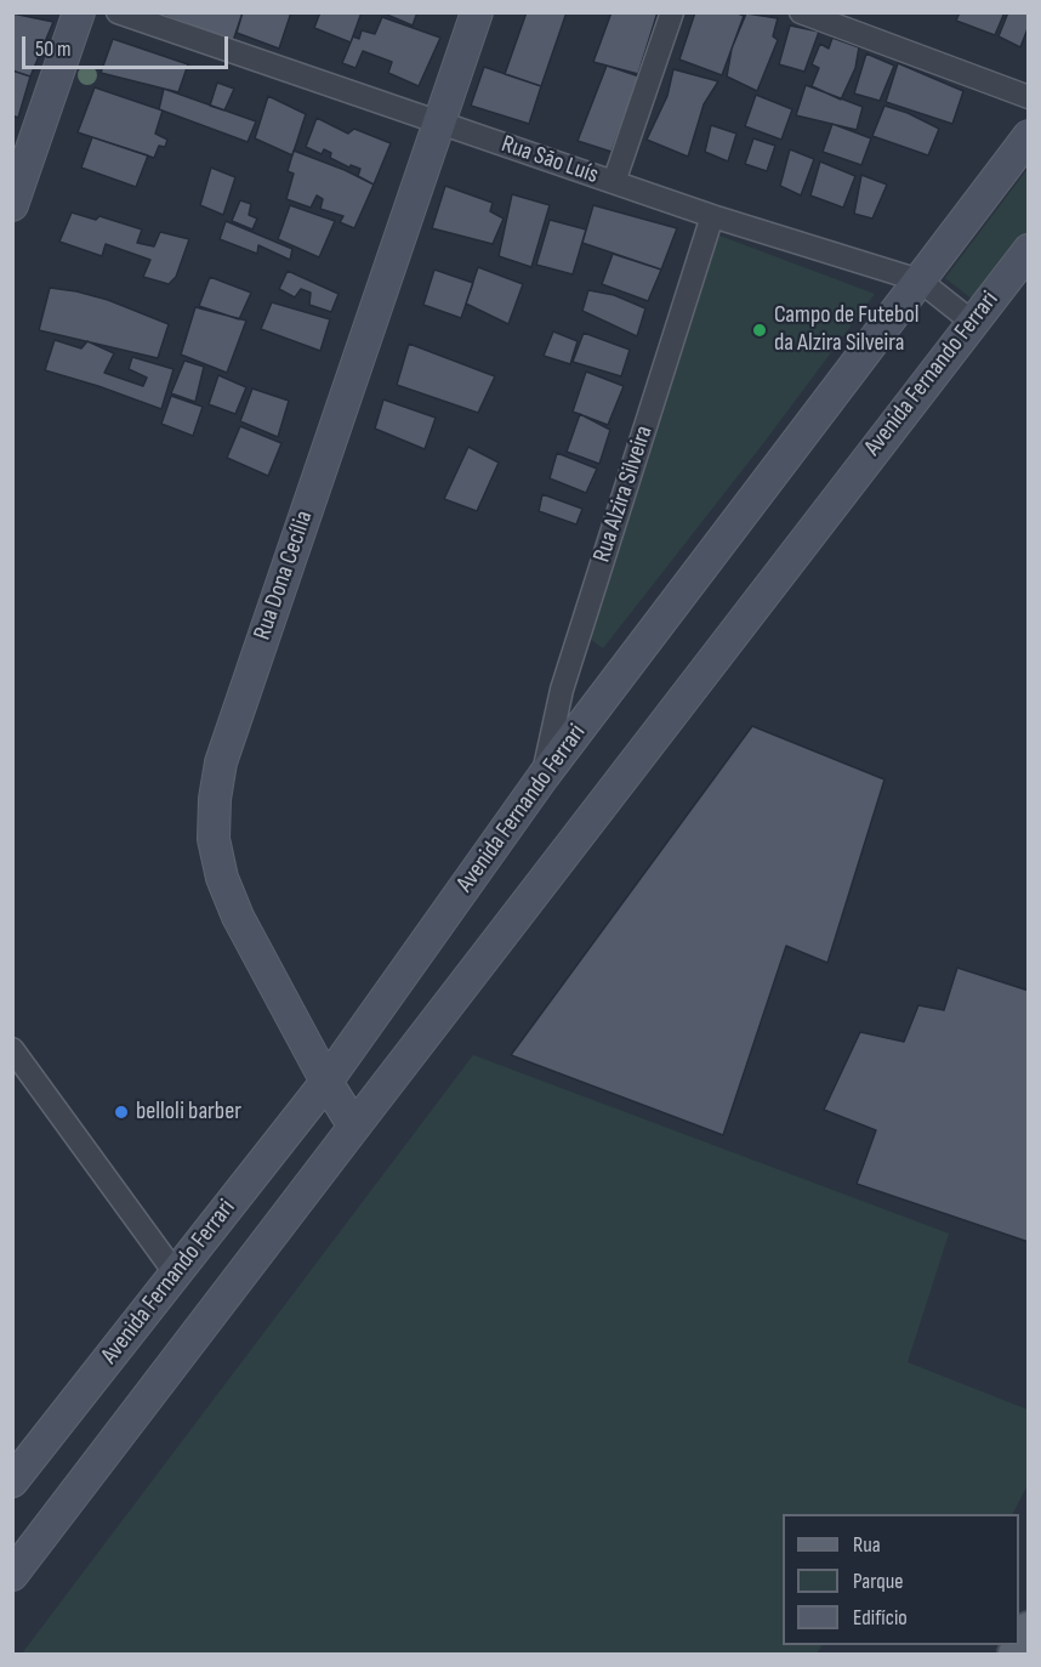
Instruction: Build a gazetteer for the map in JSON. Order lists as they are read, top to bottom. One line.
{"streets":{"main road":["Avenida Fernando Ferrari","Rua Dona Cecília"],"street":["Rua São Luís","Rua Alzira Silveira"]},"crossings":[["Rua São Luís","Avenida Fernando Ferrari"],["Rua São Luís","Rua Alzira Silveira"],["Rua São Luís","Rua Dona Cecília"],["Avenida Fernando Ferrari","Rua Alzira Silveira"],["Avenida Fernando Ferrari","Rua Dona Cecília"]],"places":["Campo de Futebol da Alzira Silveira","belloli barber"],"legend":["Rua","Parque","Edifício"],"scale_bar":"50 m"}
